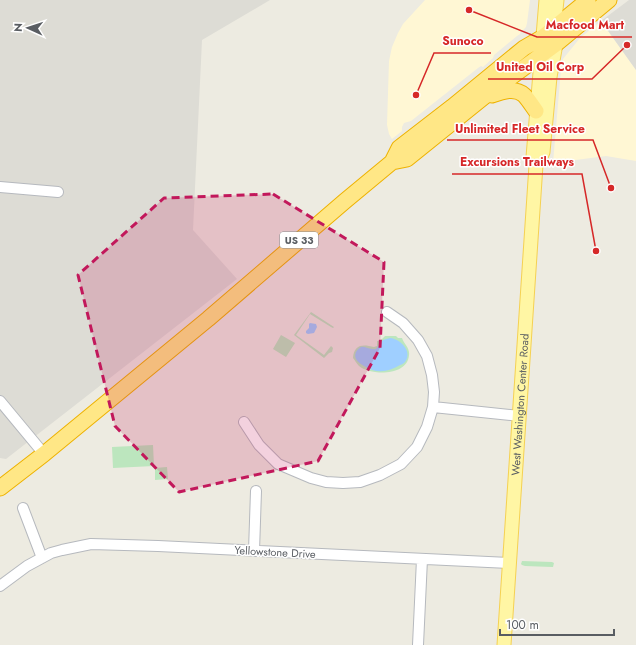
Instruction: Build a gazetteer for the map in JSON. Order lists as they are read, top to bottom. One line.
{"streets":{"highway":["US 33"],"main road":["West Washington Center Road"],"street":["Yellowstone Drive"]},"crossings":[["US 33","West Washington Center Road"],["West Washington Center Road","Yellowstone Drive"]],"places":["Macfood Mart","United Oil Corp","Sunoco","Unlimited Fleet Service","Excursions Trailways"],"scale_bar":"100 m","north":"left"}
